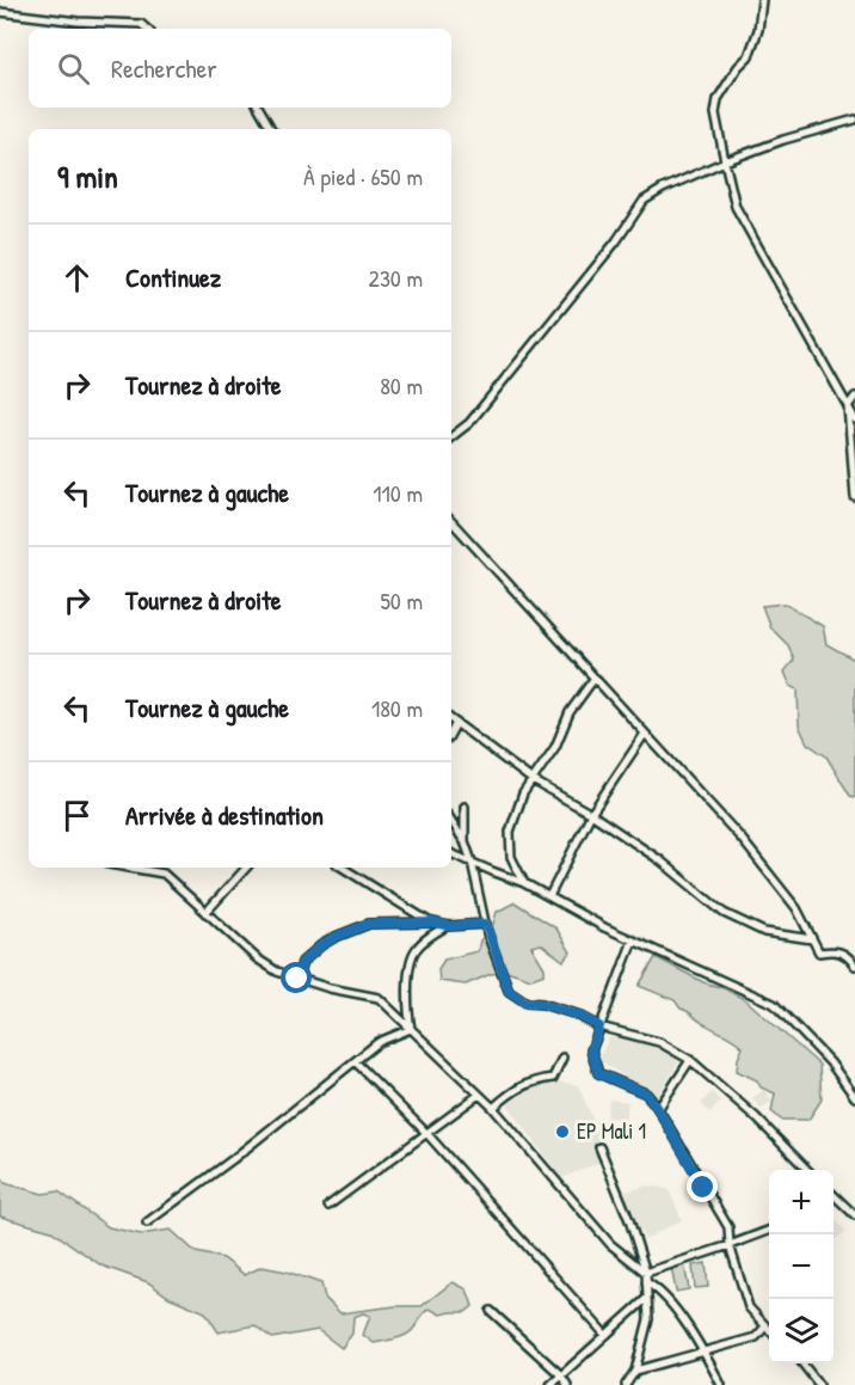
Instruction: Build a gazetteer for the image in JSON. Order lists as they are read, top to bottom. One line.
{"places":["EP Mali 1"],"page":{"search":"Rechercher","heading":["9 min","À pied · 650 m"],"list":[["Continuez","230 m"],["Tournez à droite","80 m"],["Tournez à gauche","110 m"],["Tournez à droite","50 m"],["Tournez à gauche","180 m"],"Arrivée à destination"],"map_buttons":["+","−"]}}
